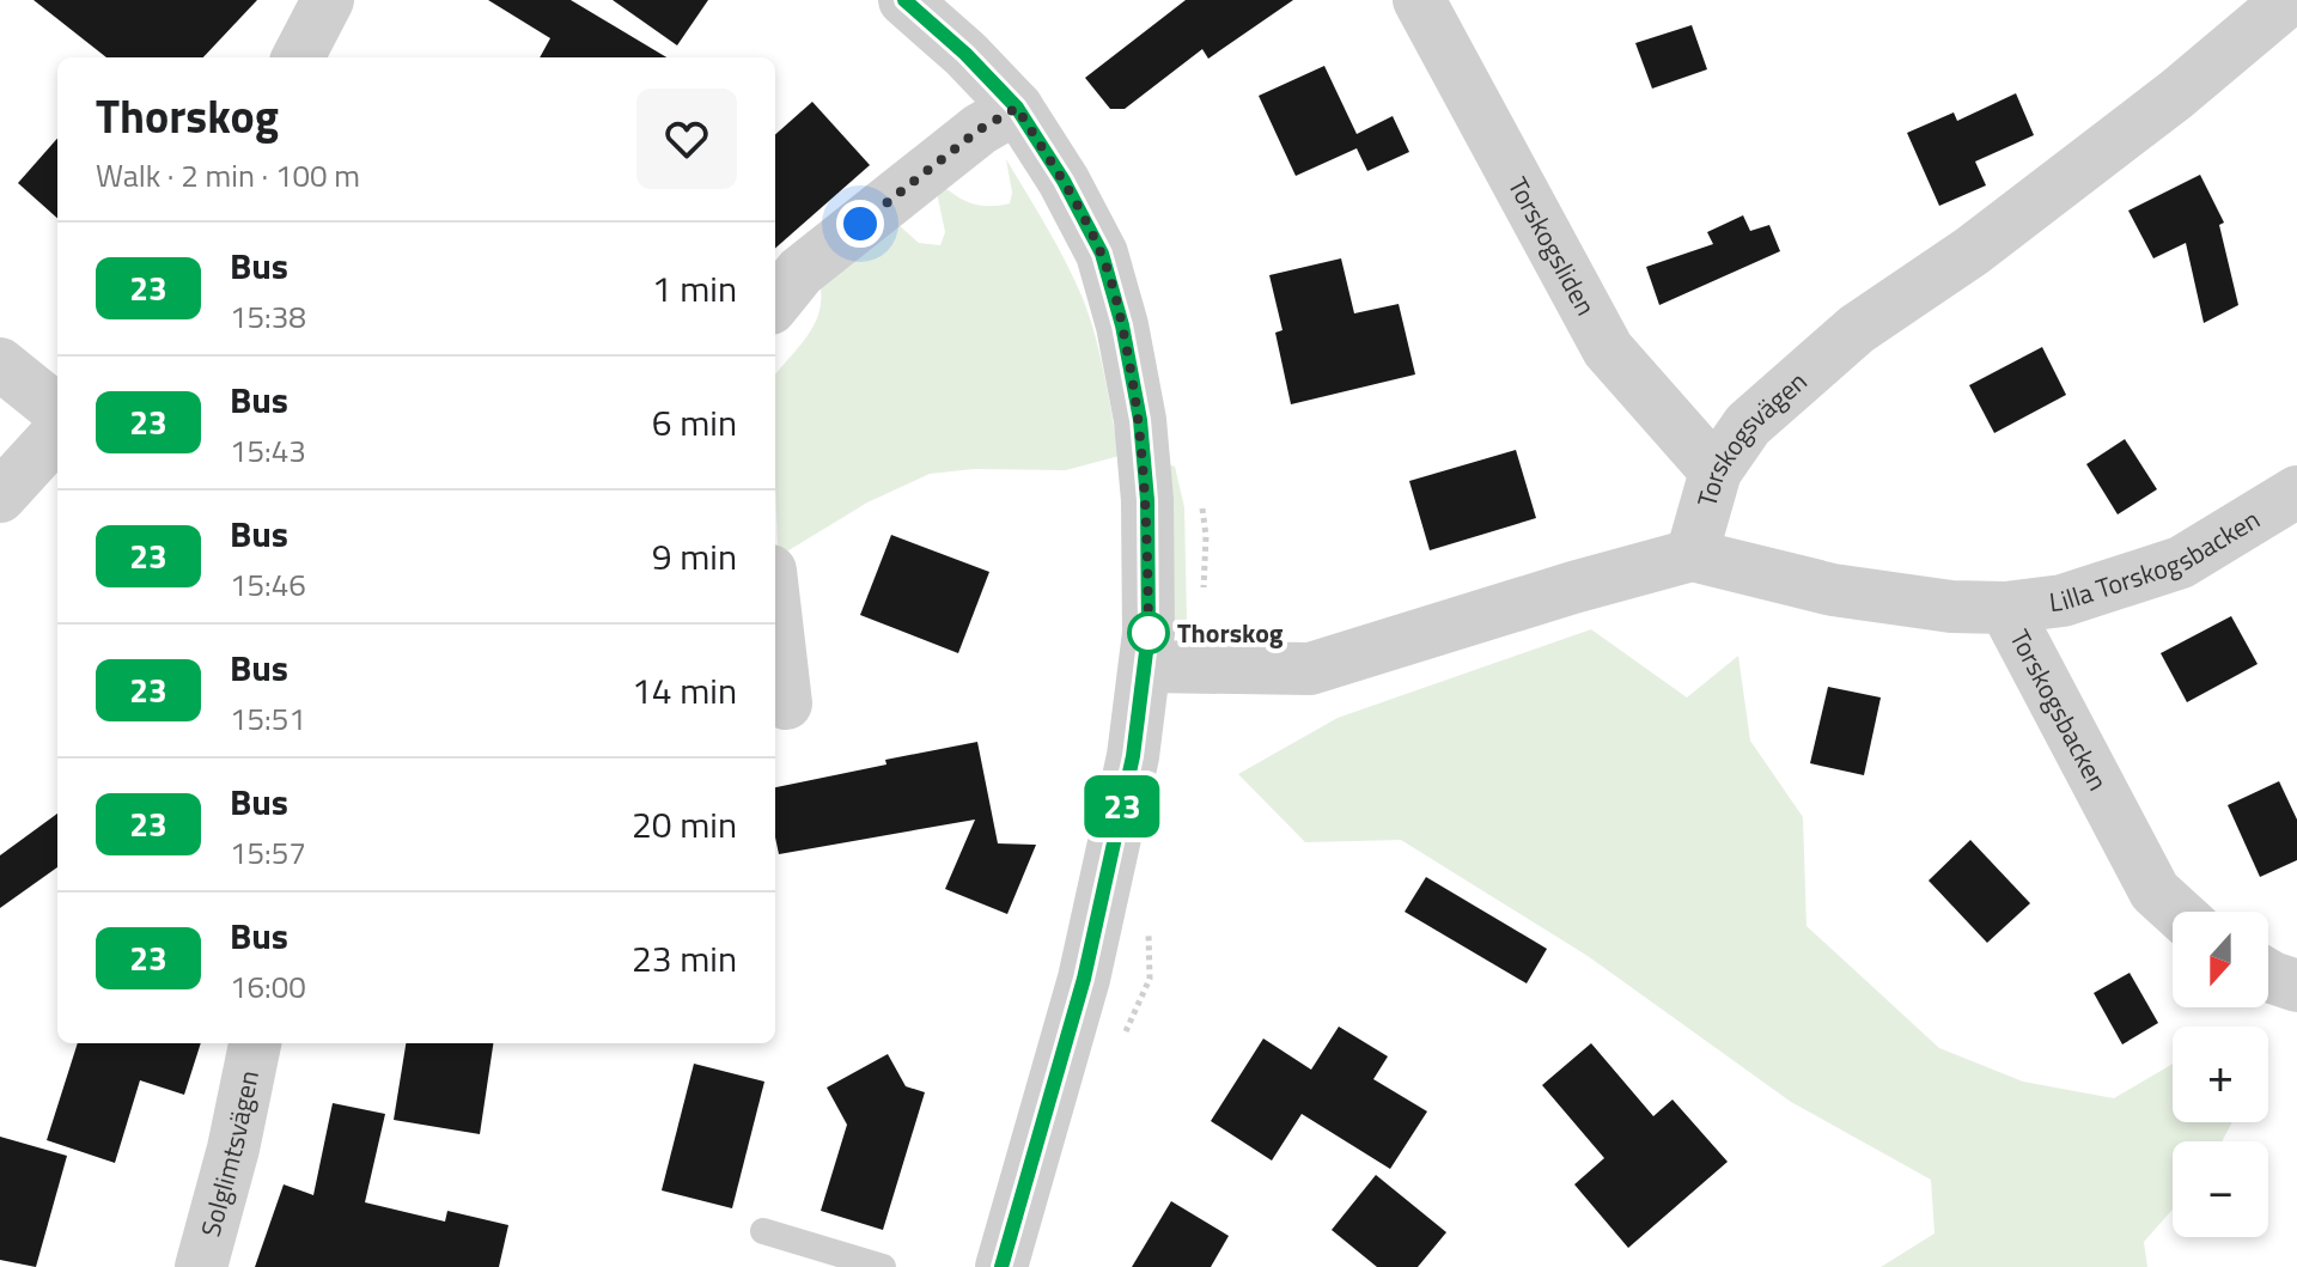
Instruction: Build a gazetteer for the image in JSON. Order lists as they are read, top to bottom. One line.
{"streets":{"street":["Torskogsliden","Torskogsvägen","Lilla Torskogsbacken","Torskogsbacken","Solglimtsvägen"]},"crossings":[["Torskogsliden","Torskogsvägen"],["Torskogsvägen","Torskogsbacken"],["Lilla Torskogsbacken","Torskogsbacken"]],"places":["Thorskog"],"lines":["bus line 23"],"north":"bottom","page":{"on_map":"23","heading":["Thorskog","Walk · 2 min · 100 m"],"list":[{"mark":"23","name":"Bus","note":"15:38","value":"1 min"},{"mark":"23","name":"Bus","note":"15:43","value":"6 min"},{"mark":"23","name":"Bus","note":"15:46","value":"9 min"},{"mark":"23","name":"Bus","note":"15:51","value":"14 min"},{"mark":"23","name":"Bus","note":"15:57","value":"20 min"},{"mark":"23","name":"Bus","note":"16:00","value":"23 min"}],"map_buttons":["+","−"]}}
